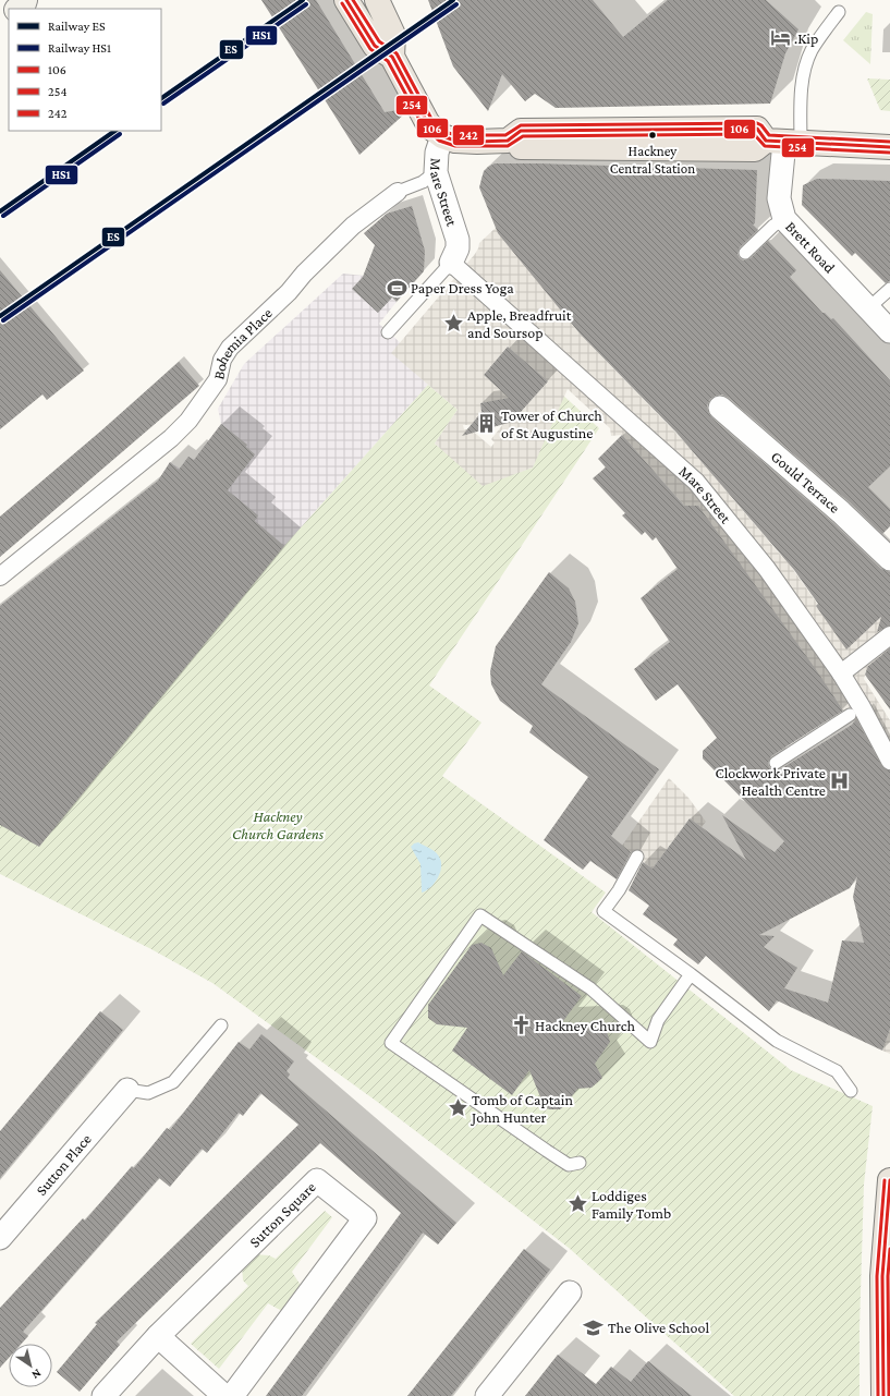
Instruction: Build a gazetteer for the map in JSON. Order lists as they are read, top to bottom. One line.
{"streets":{"main road":["Mare Street"],"street":["Brett Road","Bohemia Place","Gould Terrace","Sutton Place","Sutton Square"]},"crossings":[["Mare Street","Bohemia Place"]],"parks":["Hackney Church Gardens"],"places":{"hotel":[".Kip"],"other":["Hackney Central Station"],"sports":["Paper Dress Yoga"],"place":["Apple, Breadfruit and Soursop","Tomb of Captain John Hunter","Loddiges Family Tomb"],"building":["Tower of Church of St Augustine"],"hospital":["Clockwork Private Health Centre"],"church":["Hackney Church"],"school or university":["The Olive School"]},"lines":["rail line ES","transit line 106","transit line 242","transit line 254","rail line HS1"],"legend":["Railway ES","Railway HS1","106","254","242"],"north":"bottom right"}
